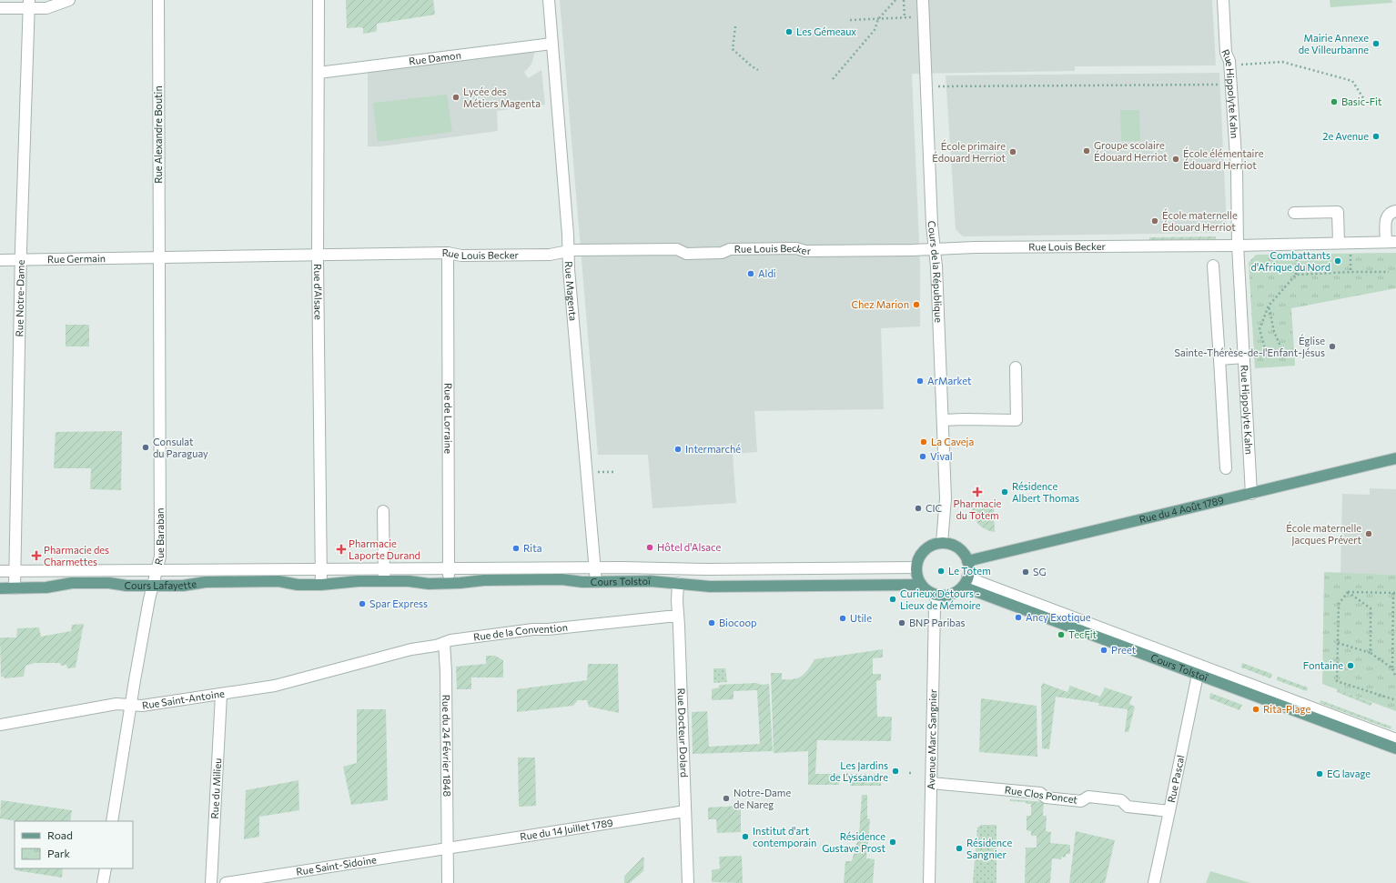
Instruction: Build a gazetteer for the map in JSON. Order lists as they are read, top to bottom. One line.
{"streets":{"main road":["Rue du 4 Août 1789","Cours Tolstoï","Cours Lafayette"],"street":["Rue Damon","Rue Hippolyte Kahn","Rue Alexandre Boutin","Rue Louis Becker","Rue Germain","Cours de la République","Rue Magenta","Rue d'Alsace","Rue Notre-Dame","Rue de Lorraine","Rue Baraban","Rue de la Convention","Rue Saint-Antoine","Rue Docteur Dolard","Avenue Marc Sangnier","Rue du 24 Février 1848","Rue Pascal","Rue du Milieu","Rue Clos Poncet","Rue du 14 Juillet 1789","Rue Saint-Sidoine"]},"crossings":[["Rue Damon","Rue Magenta"],["Rue Damon","Rue d'Alsace"],["Rue Hippolyte Kahn","Rue Louis Becker"],["Rue Hippolyte Kahn","Rue du 4 Août 1789"],["Rue Alexandre Boutin","Rue Louis Becker"],["Rue Alexandre Boutin","Rue Germain"],["Rue Alexandre Boutin","Rue Baraban"],["Rue Louis Becker","Rue Germain"],["Rue Louis Becker","Cours de la République"],["Rue Louis Becker","Rue Magenta"],["Rue Louis Becker","Rue d'Alsace"],["Rue Louis Becker","Rue de Lorraine"],["Rue Germain","Rue Notre-Dame"],["Cours de la République","Rue du 4 Août 1789"],["Cours de la République","Cours Tolstoï"],["Cours de la République","Avenue Marc Sangnier"],["Rue Magenta","Cours Tolstoï"],["Rue d'Alsace","Cours Tolstoï"],["Rue d'Alsace","Cours Lafayette"],["Rue Notre-Dame","Cours Lafayette"],["Rue de Lorraine","Cours Tolstoï"],["Rue du 4 Août 1789","Cours Tolstoï"],["Rue du 4 Août 1789","Avenue Marc Sangnier"],["Rue Baraban","Cours Lafayette"],["Rue Baraban","Rue Saint-Antoine"],["Cours Tolstoï","Cours Lafayette"],["Cours Tolstoï","Rue Docteur Dolard"],["Cours Tolstoï","Avenue Marc Sangnier"],["Cours Tolstoï","Rue Pascal"],["Rue de la Convention","Rue Saint-Antoine"],["Rue de la Convention","Rue Docteur Dolard"],["Rue de la Convention","Rue du 24 Février 1848"],["Rue Saint-Antoine","Rue du Milieu"],["Rue Docteur Dolard","Rue du 14 Juillet 1789"],["Avenue Marc Sangnier","Rue Clos Poncet"],["Rue du 24 Février 1848","Rue du 14 Juillet 1789"],["Rue du 24 Février 1848","Rue Saint-Sidoine"],["Rue Pascal","Rue Clos Poncet"],["Rue du 14 Juillet 1789","Rue Saint-Sidoine"]],"places":{"other":["Les Gémeaux","Mairie Annexe de Villeurbanne","Lycée des Métiers Magenta","Basic-Fit","2e Avenue","Groupe scolaire Édouard Herriot","École primaire Édouard Herriot","École élémentaire Édouard Herriot","École maternelle Édouard Herriot","Combattants d'Afrique du Nord","Aldi","Chez Marion","Église Sainte-Thérèse-de-l'Enfant-Jésus","ArMarket","La Caveja","Consulat du Paraguay","Intermarché","Vival","Résidence Albert Thomas","CIC","École maternelle Jacques Prévert","Hôtel d'Alsace","Rita","Le Totem","SG","Curieux Détours - Lieux de Mémoire","Spar Express","Ancy Exotique","Utile","Biocoop","BNP Paribas","TecFit","Preet","Fontaine","Rita-Plage","Les Jardins de Lyssandre","EG lavage","Notre-Dame de Nareg","Institut d'art contemporain","Résidence Gustave Prost","Résidence Sangnier"],"health":["Pharmacie du Totem","Pharmacie Laporte Durand","Pharmacie des Charmettes"]},"legend":["Road","Park"]}
